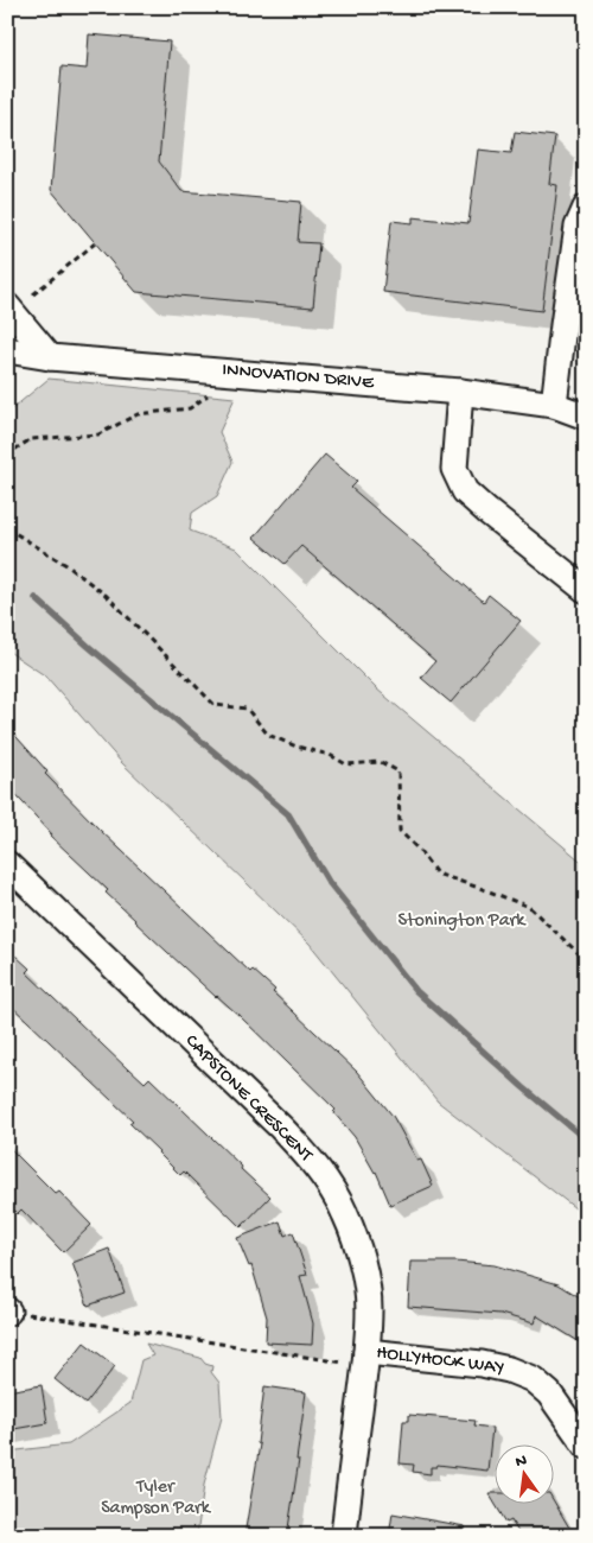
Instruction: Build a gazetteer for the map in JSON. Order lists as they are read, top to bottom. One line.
{"streets":{"street":["INNOVATION DRIVE","CAPSTONE CRESCENT","HOLLYHOCK WAY"]},"crossings":[["CAPSTONE CRESCENT","HOLLYHOCK WAY"]],"parks":["Stonington Park","Tyler Sampson Park"],"north":"top"}
